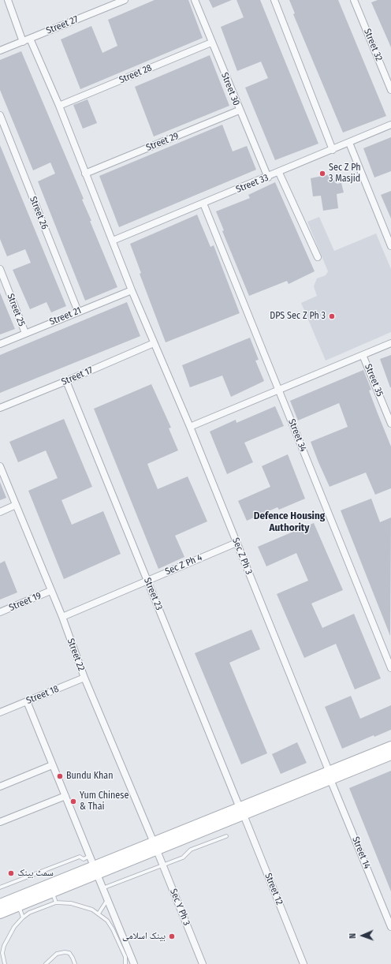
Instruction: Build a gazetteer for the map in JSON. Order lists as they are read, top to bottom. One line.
{"streets":{"street":["Street 27","Street 32","Street 28","Street 30","Street 29","Street 33","Street 26","Street 25","Street 21","Street 17","Street 35","Street 34","Sec Z Ph 3","Sec Z Ph 4","Street 23","Street 19","Street 22","Street 18","Street 14","Street 12","Sec Y Ph 3"]},"crossings":[["Street 27","Sec Z Ph 3"],["Street 28","Street 30"],["Street 28","Sec Z Ph 3"],["Street 30","Street 29"],["Street 30","Street 33"],["Street 29","Sec Z Ph 3"],["Street 33","Street 34"],["Street 33","Sec Z Ph 3"],["Street 26","Street 21"],["Street 25","Street 21"],["Street 21","Sec Z Ph 3"],["Street 17","Sec Z Ph 3"],["Street 17","Street 23"],["Sec Z Ph 3","Sec Z Ph 4"],["Sec Z Ph 3","Street 14"],["Sec Z Ph 4","Street 23"],["Sec Z Ph 4","Street 22"],["Street 23","Street 12"],["Street 19","Street 22"],["Street 22","Street 18"],["Street 22","Sec Y Ph 3"]],"districts":["Defence Housing Authority"],"places":["Sec Z Ph 3 Masjid","DPS Sec Z Ph 3","Bundu Khan","Yum Chinese & Thai","سمٹ بینک","بینک اسلامی"],"north":"left"}
